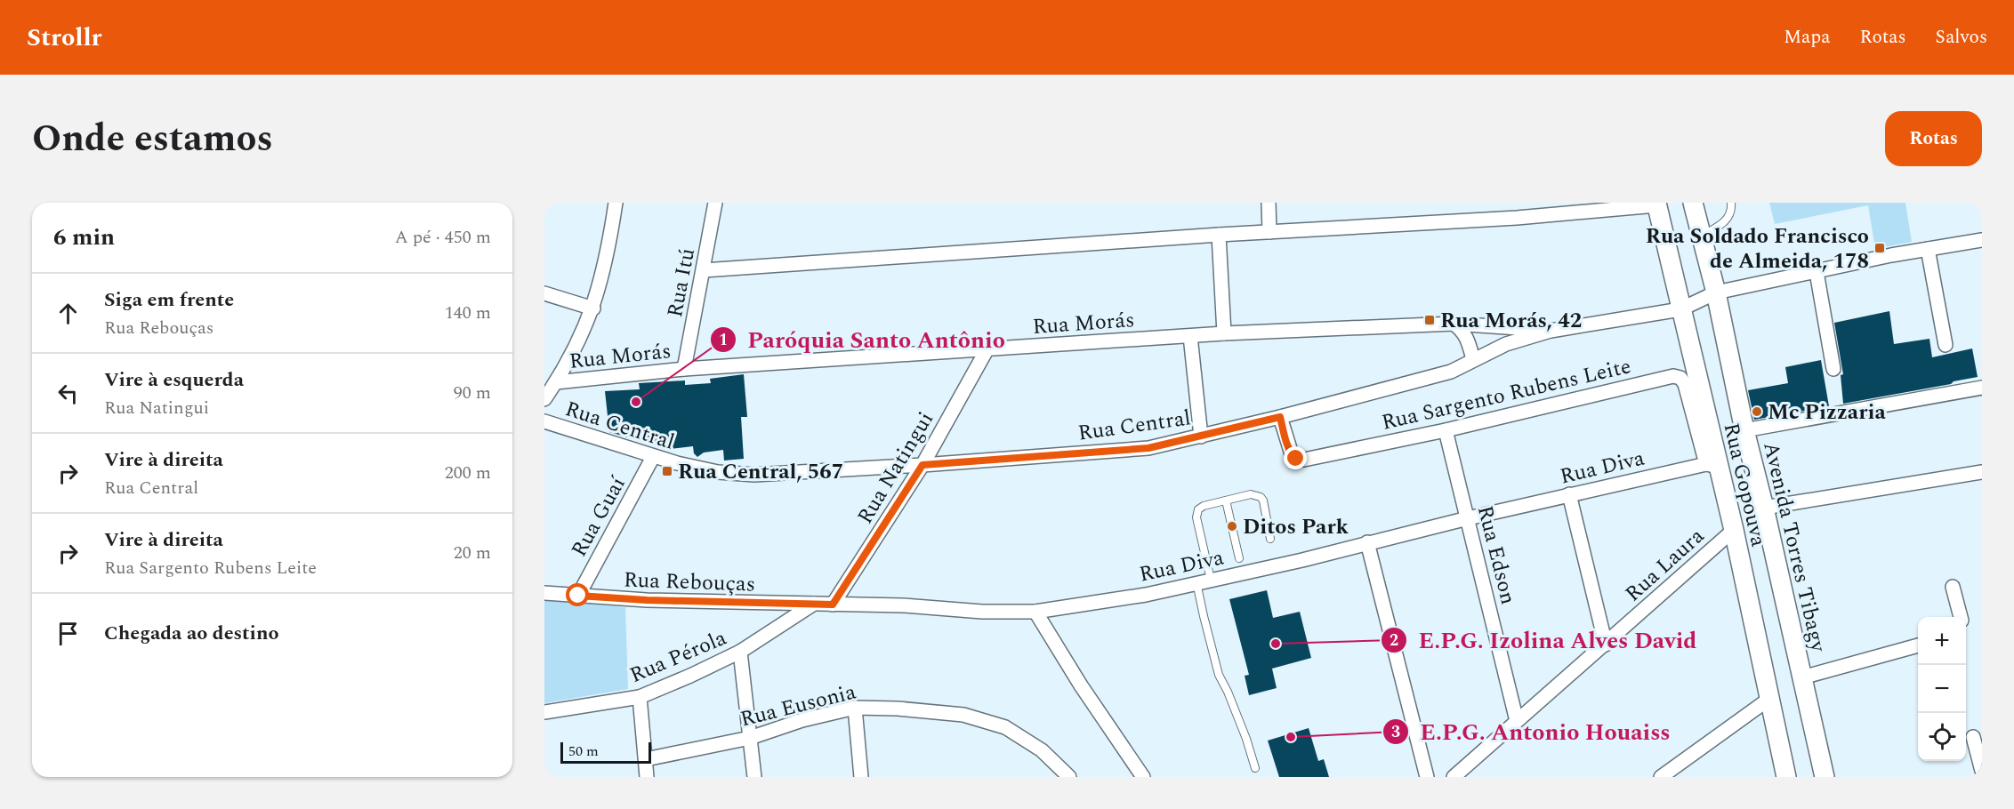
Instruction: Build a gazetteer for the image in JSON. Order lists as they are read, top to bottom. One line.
{"streets":{"main road":["Rua Gopouva","Avenida Torres Tibagy"],"street":["Rua Itú","Rua Morás","Rua Sargento Rubens Leite","Rua Central","Rua Diva","Rua Natingui","Rua Guaí","Rua Edson","Rua Laura","Rua Rebouças","Rua Pérola","Rua Eusonia"]},"crossings":[["Rua Itú","Rua Morás"],["Rua Morás","Rua Central"],["Rua Morás","Rua Natingui"],["Rua Sargento Rubens Leite","Rua Central"],["Rua Sargento Rubens Leite","Rua Diva"],["Rua Sargento Rubens Leite","Rua Gopouva"],["Rua Sargento Rubens Leite","Rua Edson"],["Rua Central","Rua Natingui"],["Rua Central","Rua Gopouva"],["Rua Central","Rua Guaí"],["Rua Central","Avenida Torres Tibagy"],["Rua Diva","Rua Natingui"],["Rua Diva","Rua Gopouva"],["Rua Diva","Rua Edson"],["Rua Diva","Rua Rebouças"],["Rua Natingui","Rua Rebouças"],["Rua Gopouva","Rua Laura"],["Rua Guaí","Rua Rebouças"],["Rua Edson","Rua Laura"],["Rua Rebouças","Rua Pérola"]],"places":{"transit":["Rua Soldado Francisco de Almeida, 178","Rua Morás, 42","Rua Central, 567"],"other":["Paróquia Santo Antônio","Mc Pizzaria","Ditos Park","E.P.G. Izolina Alves David","E.P.G. Antonio Houaiss"]},"scale_bar":"50 m","page":{"header":"Strollr","nav":["Mapa","Rotas","Salvos"],"title":"Onde estamos","buttons":"Rotas","heading":["6 min","A pé · 450 m"],"list":[["Siga em frente","Rua Rebouças","140 m"],["Vire à esquerda","Rua Natingui","90 m"],["Vire à direita","Rua Central","200 m"],["Vire à direita","Rua Sargento Rubens Leite","20 m"],"Chegada ao destino"],"map_buttons":["+","−"],"scale":"50 m"}}
